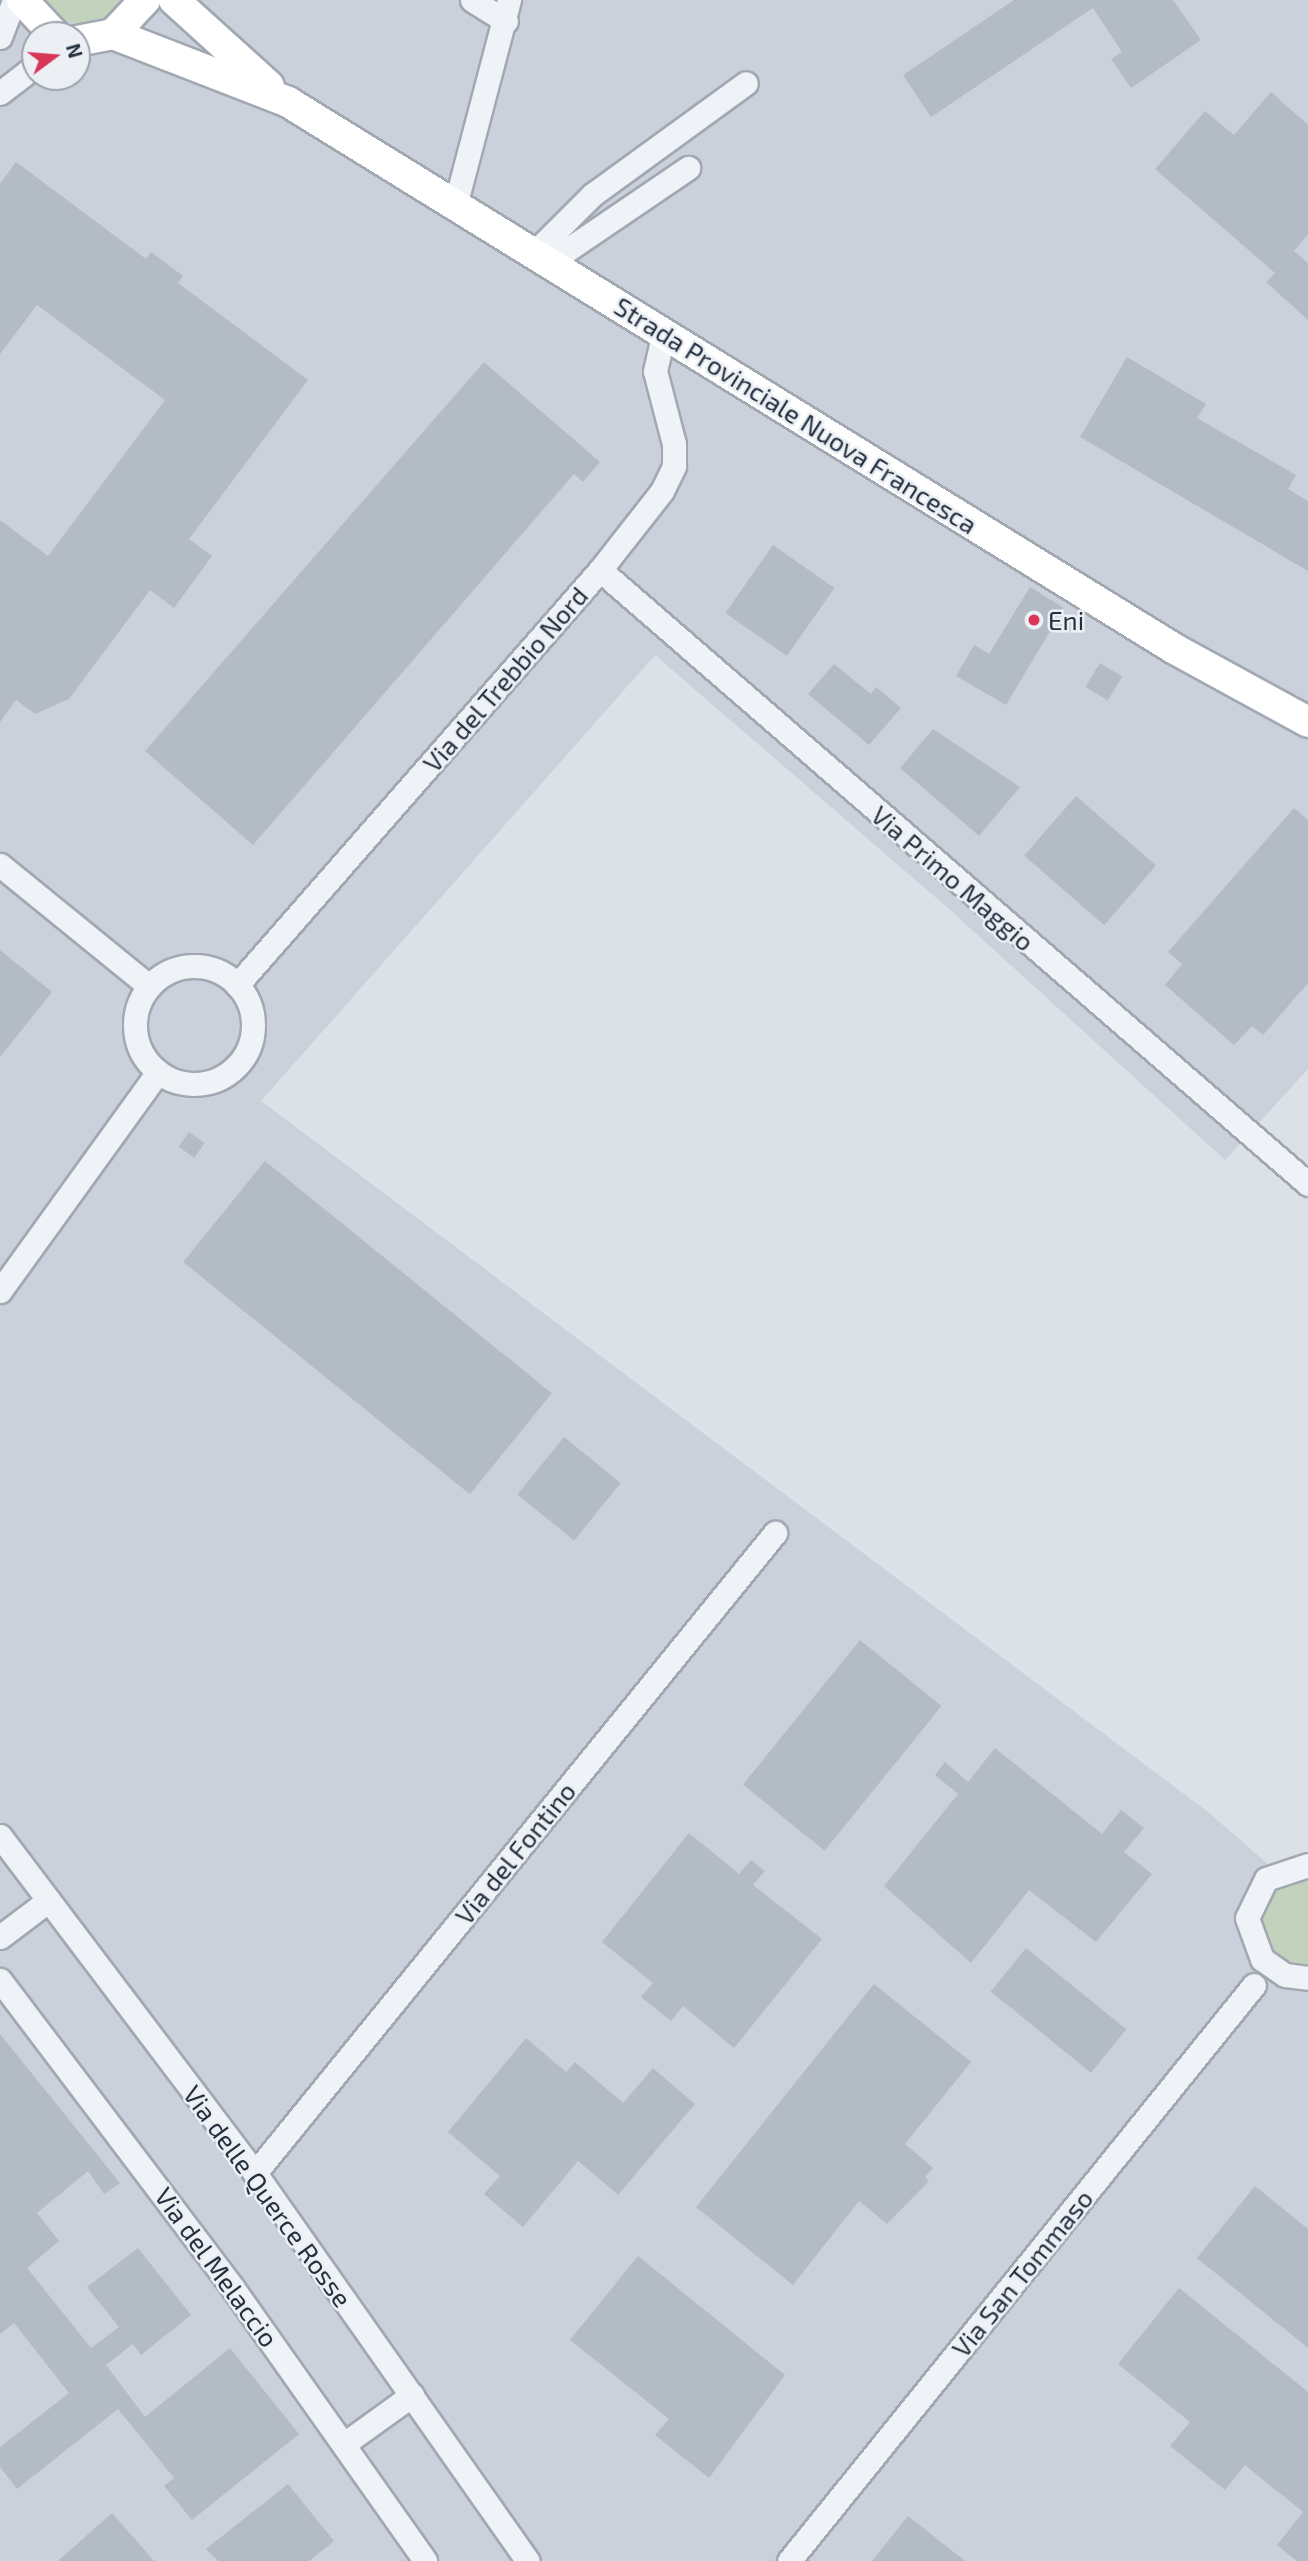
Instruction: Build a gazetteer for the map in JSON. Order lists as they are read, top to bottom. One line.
{"streets":{"main road":["Strada Provinciale Nuova Francesca"],"street":["Via del Trebbio Nord","Via Primo Maggio","Via del Fontino","Via delle Querce Rosse","Via del Melaccio","Via San Tommaso"]},"crossings":[["Strada Provinciale Nuova Francesca","Via del Trebbio Nord"],["Via del Trebbio Nord","Via Primo Maggio"],["Via del Fontino","Via delle Querce Rosse"]],"places":["Eni"],"north":"right"}
